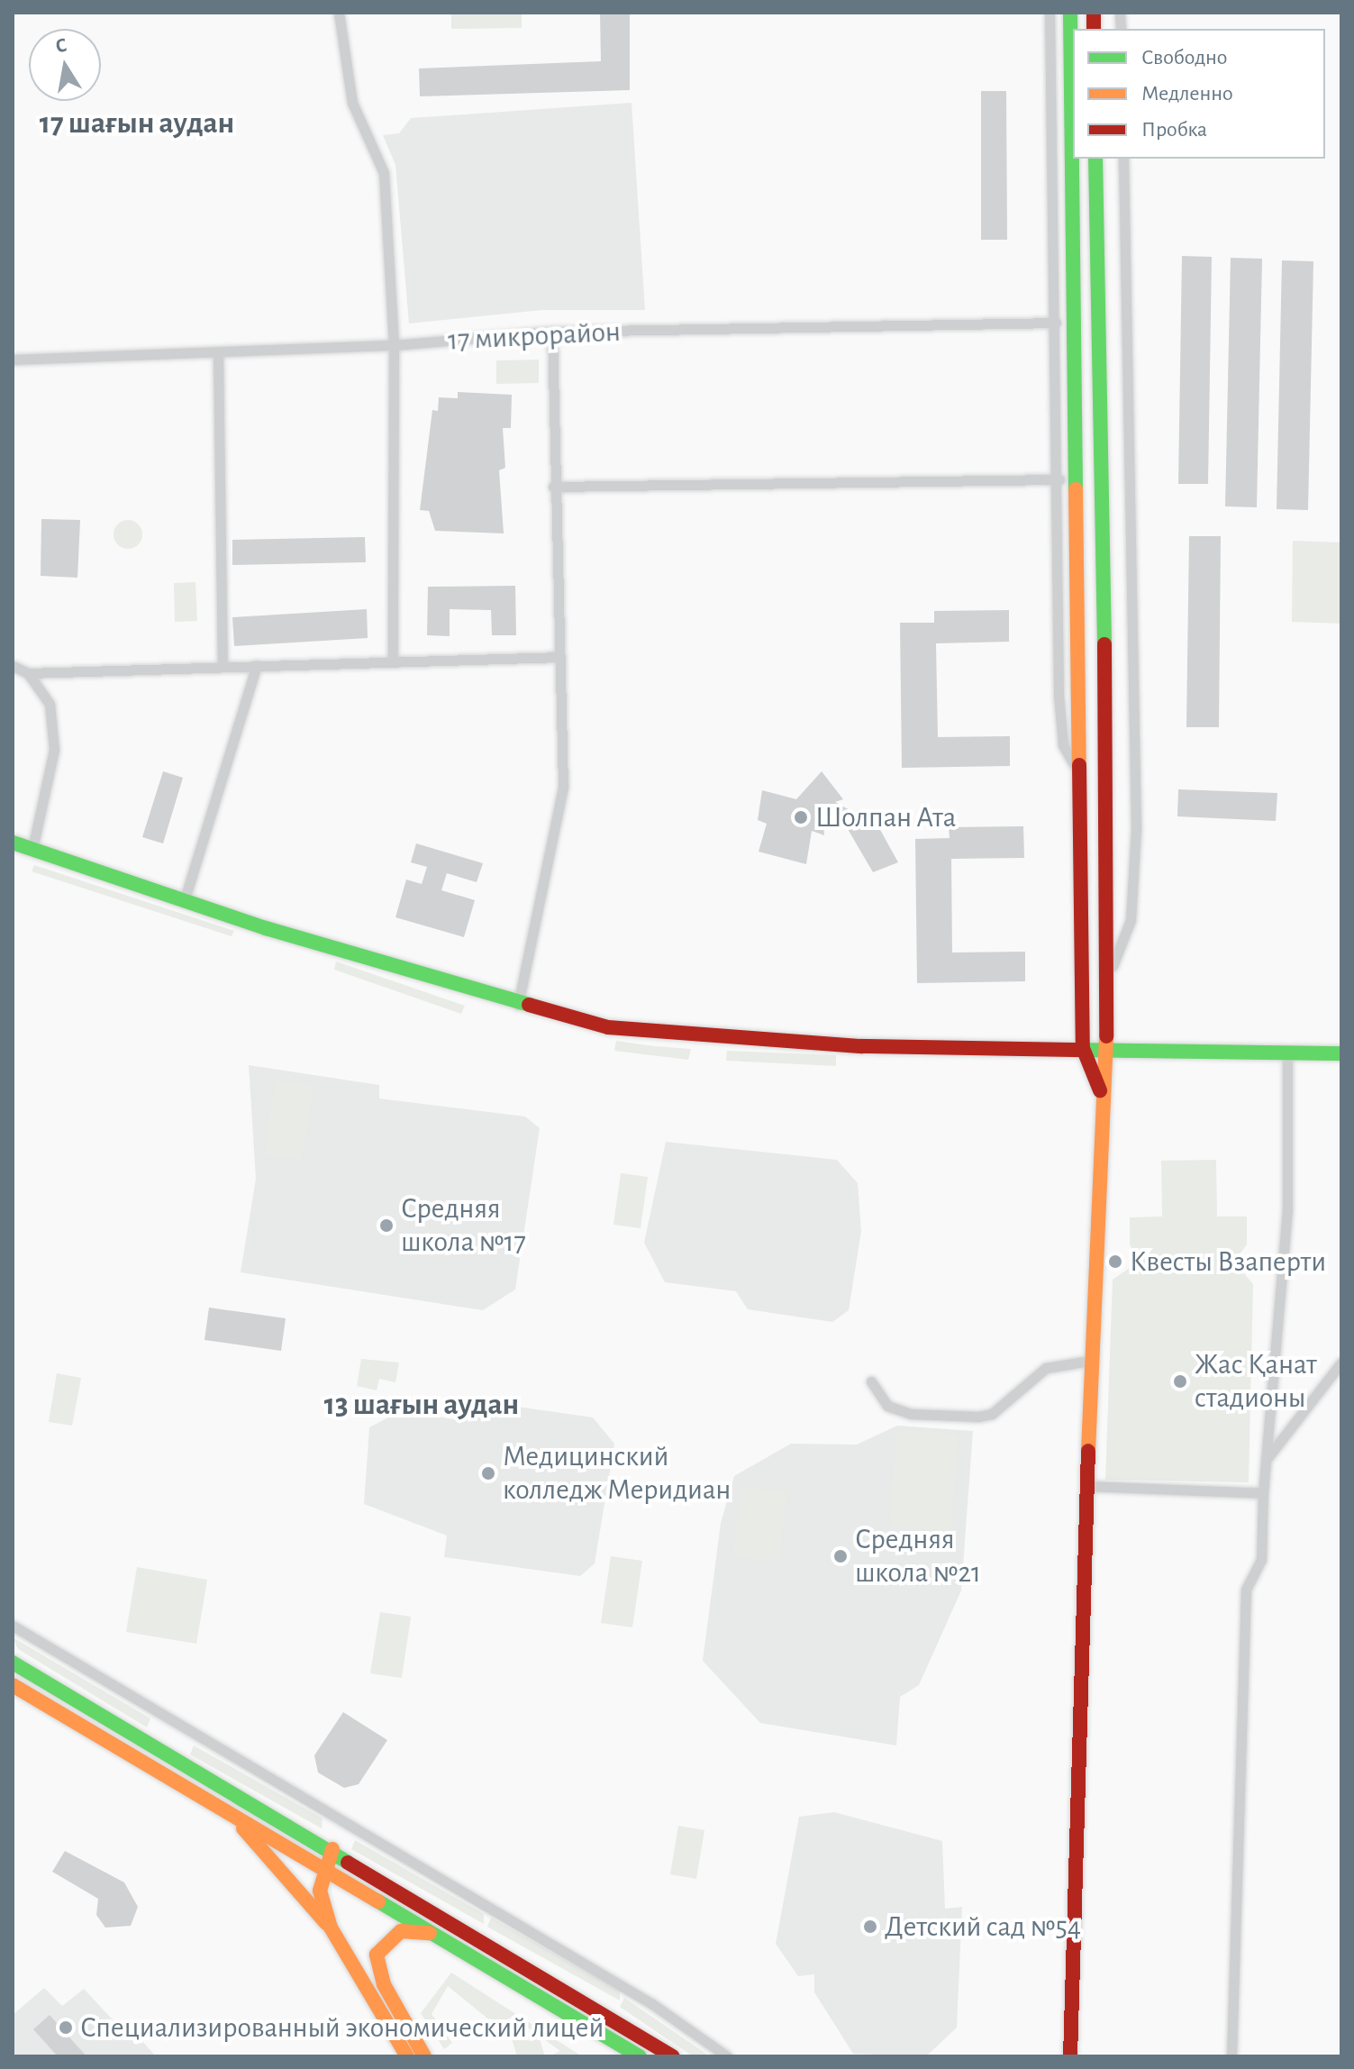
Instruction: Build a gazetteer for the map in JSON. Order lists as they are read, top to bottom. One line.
{"streets":{"street":["17 микрорайон"]},"districts":["17 шағын аудан","13 шағын аудан"],"places":["Шолпан Ата","Средняя школа №17","Квесты Взаперти","Жас Қанат стадионы","Медицинский колледж Меридиан","Средняя школа №21","Детский сад №54","Специализированный экономический лицей"],"legend":["Свободно","Медленно","Пробка"],"north":"top"}
